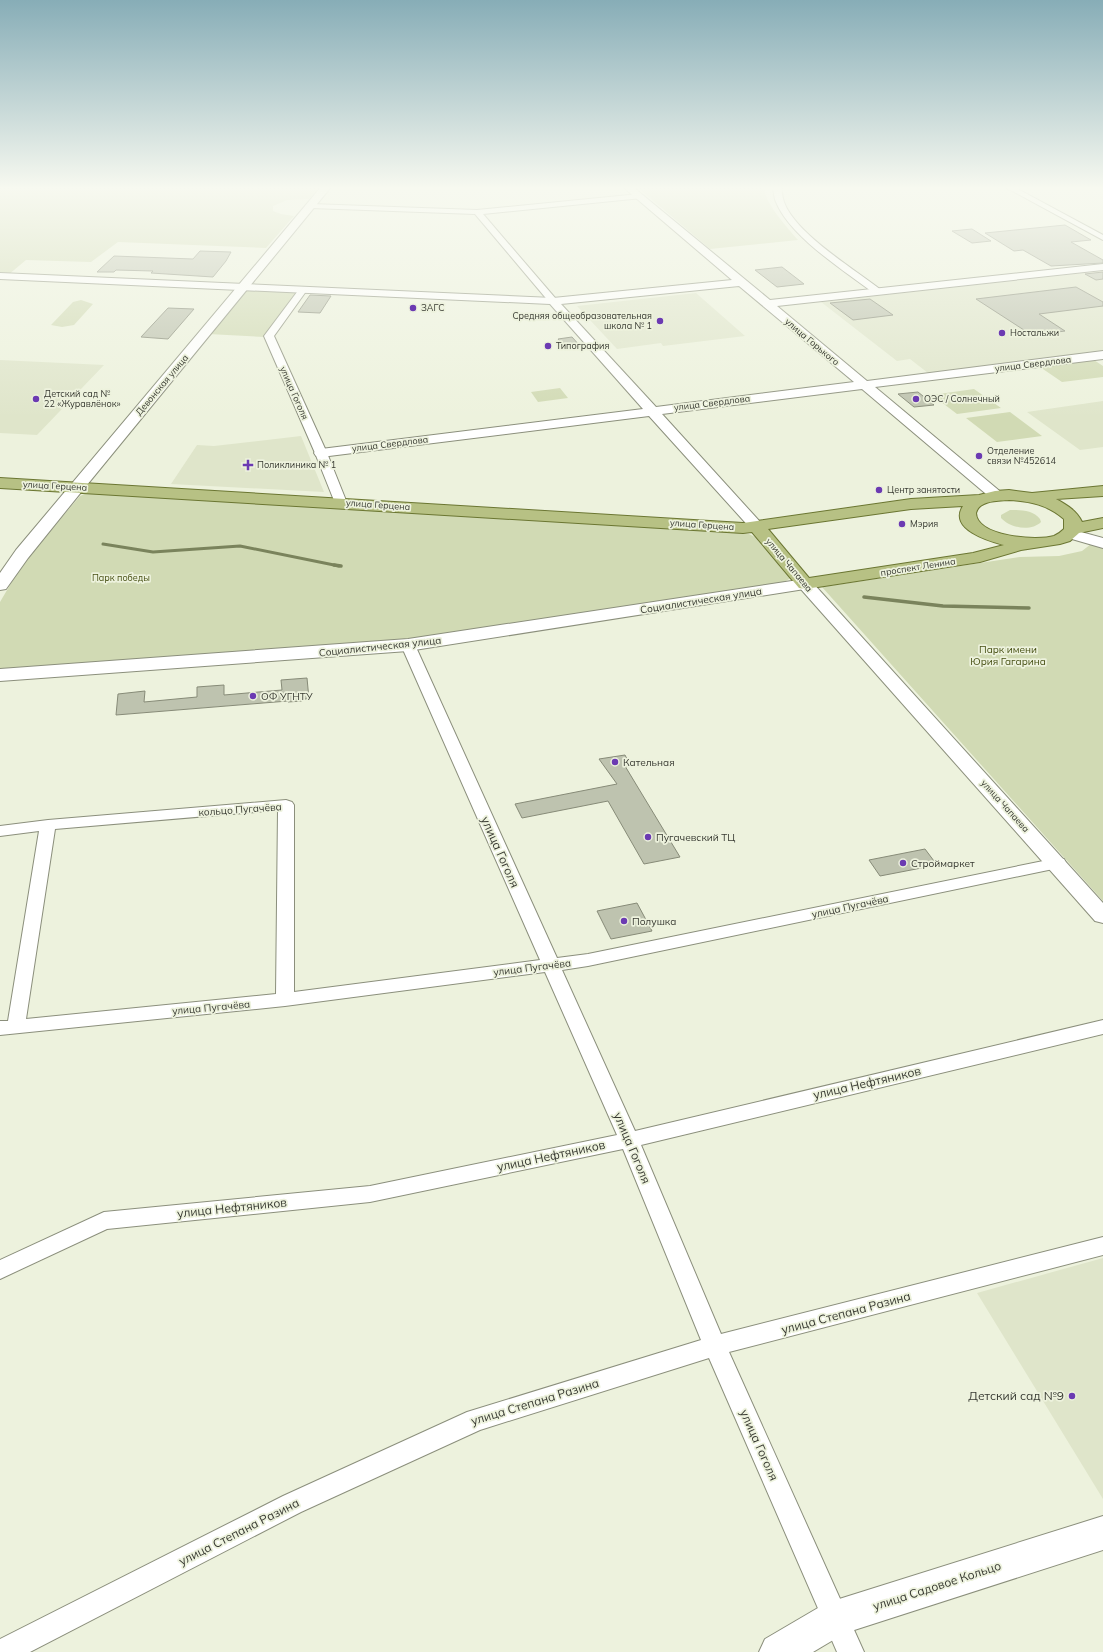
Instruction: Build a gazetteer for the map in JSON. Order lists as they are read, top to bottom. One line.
{"streets":{"main road":["Девонская улица","улица Герцена","улица Чапаева","проспект Ленина","Социалистическая улица","улица Садовое Кольцо"],"street":["улица Горького","улица Свердлова","улица Гоголя","кольцо Пугачёва","улица Пугачёва","улица Нефтяников","улица Степана Разина"]},"crossings":[["улица Горького","улица Свердлова"],["улица Свердлова","улица Гоголя"],["улица Свердлова","улица Чапаева"],["Девонская улица","улица Герцена"],["улица Гоголя","улица Герцена"],["улица Гоголя","Социалистическая улица"],["улица Гоголя","улица Пугачёва"],["улица Гоголя","улица Нефтяников"],["улица Гоголя","улица Степана Разина"],["улица Гоголя","улица Садовое Кольцо"],["улица Герцена","улица Чапаева"],["улица Чапаева","проспект Ленина"],["улица Чапаева","Социалистическая улица"],["улица Чапаева","улица Пугачёва"],["проспект Ленина","Социалистическая улица"],["кольцо Пугачёва","улица Пугачёва"]],"parks":["Парк победы","Парк имени Юрия Гагарина"],"places":{"other":["ЗАГС","Средняя общеобразовательная школа № 1","Ностальжи","Типография","Детский сад № 22 «Журавлёнок»","ОЭС / Солнечный","Отделение связи №452614","Центр занятости","Мэрия","ОФ УГНТУ","Кательная","Пугачевский ТЦ","Строймаркет","Полушка","Детский сад №9"],"health":["Поликлиника № 1"]}}
